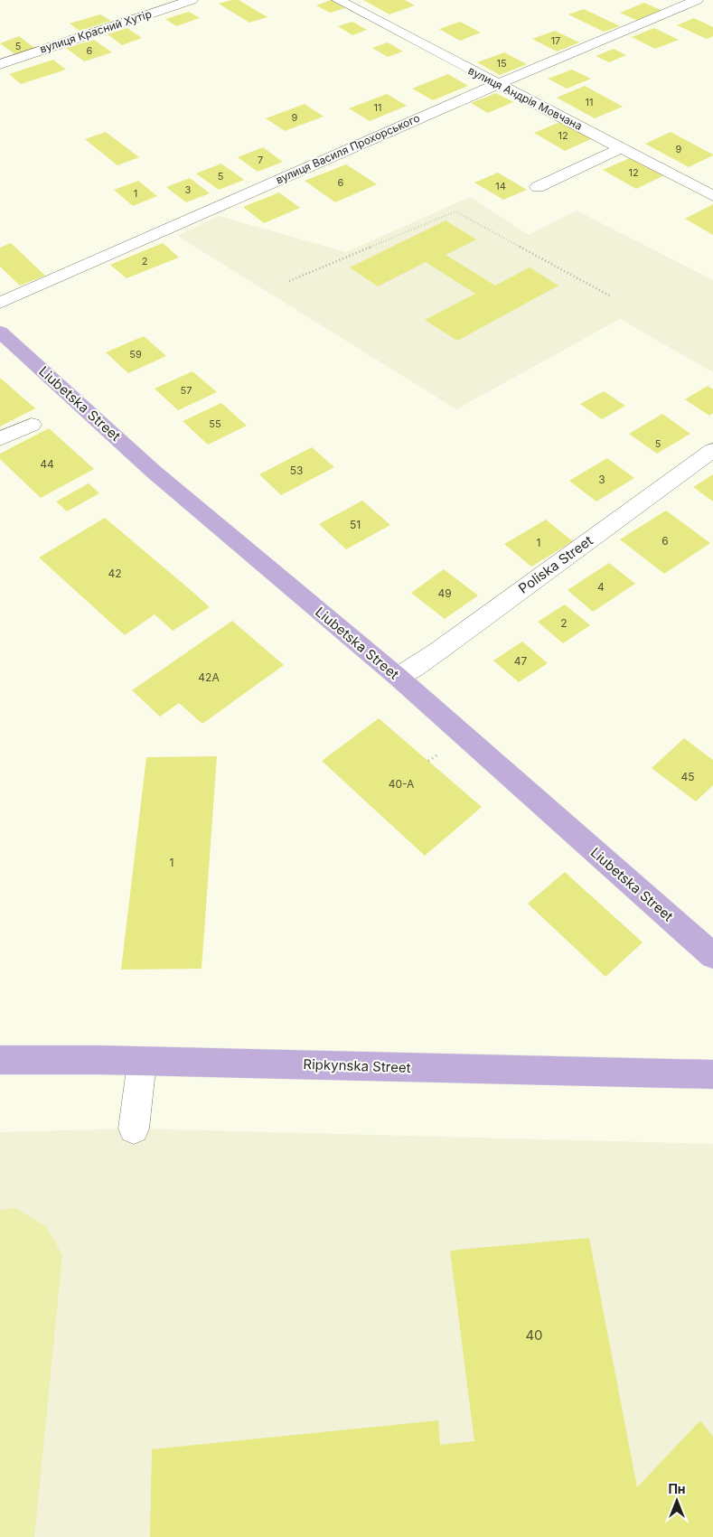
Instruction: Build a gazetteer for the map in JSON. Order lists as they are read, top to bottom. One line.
{"streets":{"main road":["Liubetska Street","Ripkynska Street"],"street":["вулиця Красний Хутір","вулиця Андрія Мовчана","вулиця Василя Прохорського","Poliska Street"]},"crossings":[["вулиця Андрія Мовчана","вулиця Василя Прохорського"],["Liubetska Street","Poliska Street"]],"house_numbers":["17","5","6","15","11","11","9","12","9","7","12","5","6","14","3","1","2","59","57","55","5","44","53","3","51","6","1","42","4","49","2","47","42А","45","40-А","1","40"],"north":"top"}
